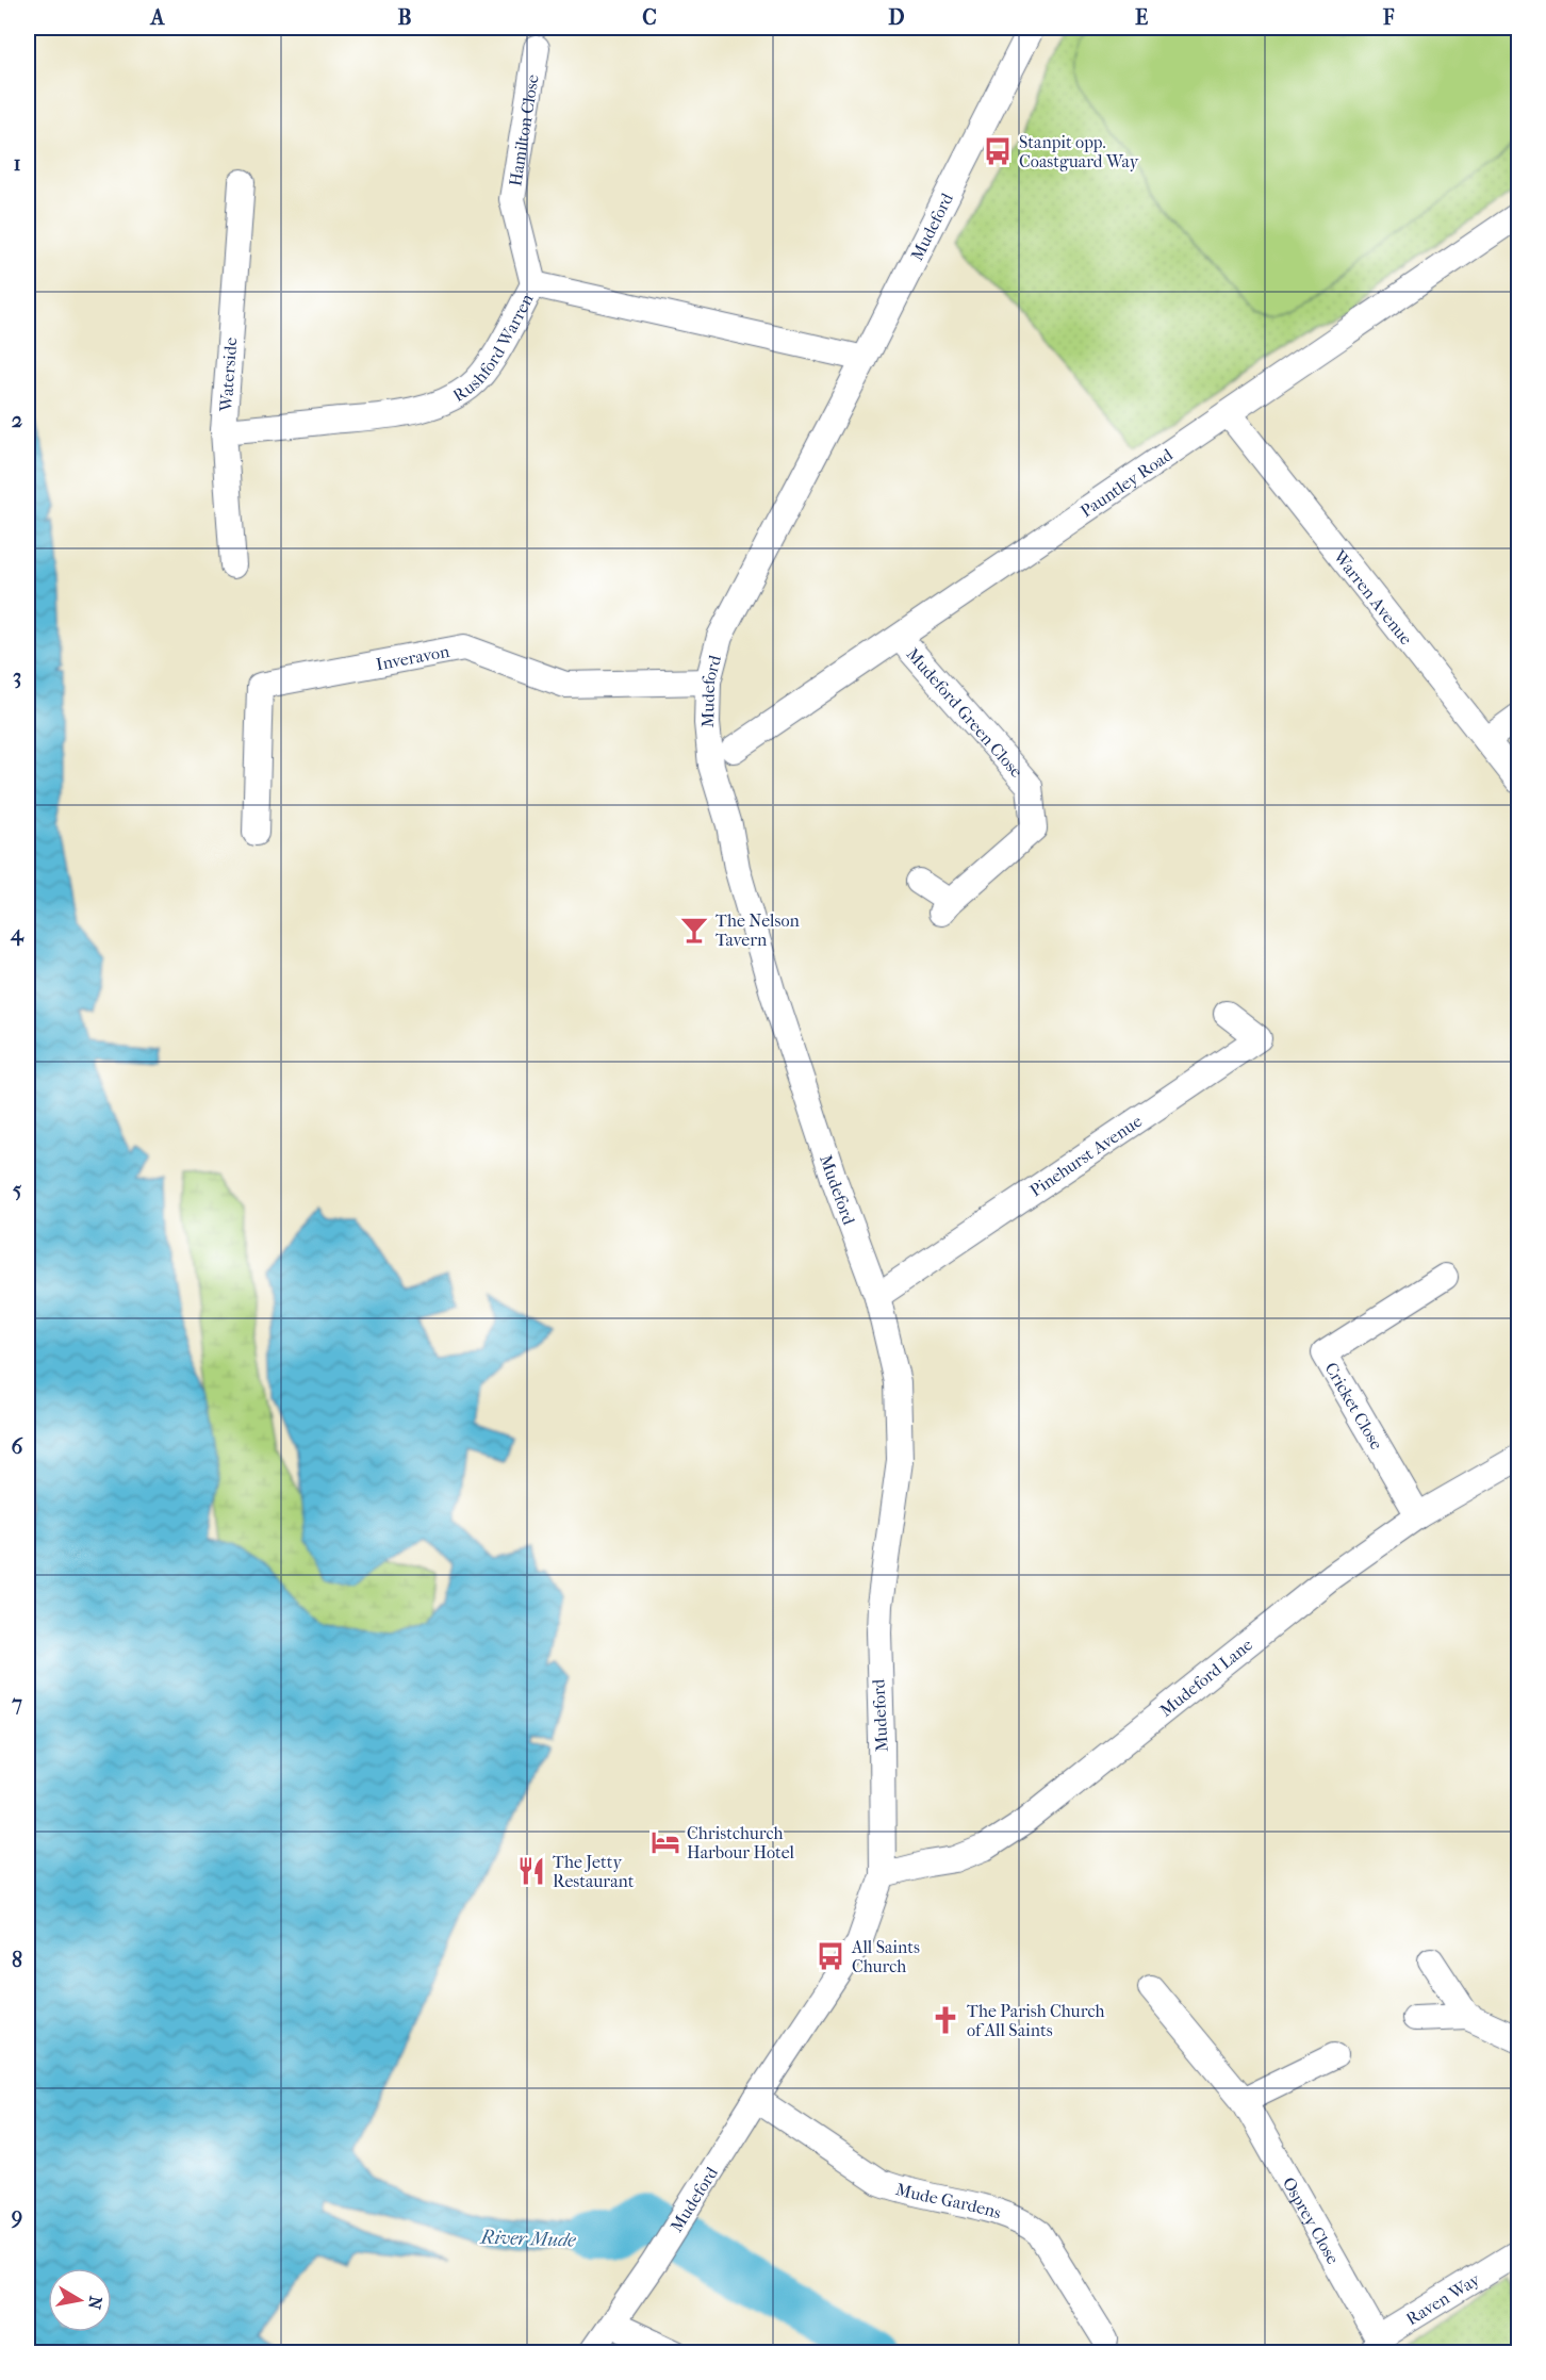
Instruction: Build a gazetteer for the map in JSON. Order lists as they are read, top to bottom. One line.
{"streets":{"street":["Hamilton Close","Mudeford","Rushford Warren","Waterside","Pauntley Road","Warren Avenue","Inveravon","Mudeford Green Close","Pinehurst Avenue","Cricket Close","Mudeford Lane","Mude Gardens","Osprey Close","Raven Way"]},"crossings":[["Hamilton Close","Rushford Warren"],["Mudeford","Rushford Warren"],["Mudeford","Inveravon"],["Mudeford","Pinehurst Avenue"],["Mudeford","Mudeford Lane"],["Mudeford","Mude Gardens"],["Rushford Warren","Waterside"],["Pauntley Road","Warren Avenue"],["Pauntley Road","Mudeford Green Close"],["Cricket Close","Mudeford Lane"],["Osprey Close","Raven Way"]],"water":["River Mude"],"places":{"bus stop":["Stanpit opp. Coastguard Way","All Saints Church"],"bar":["The Nelson Tavern"],"hotel":["Christchurch Harbour Hotel"],"restaurant":["The Jetty Restaurant"],"church":["The Parish Church of All Saints"]},"north":"right","grid":{"columns":["A","B","C","D","E","F"],"rows":["1","2","3","4","5","6","7","8","9"]}}
